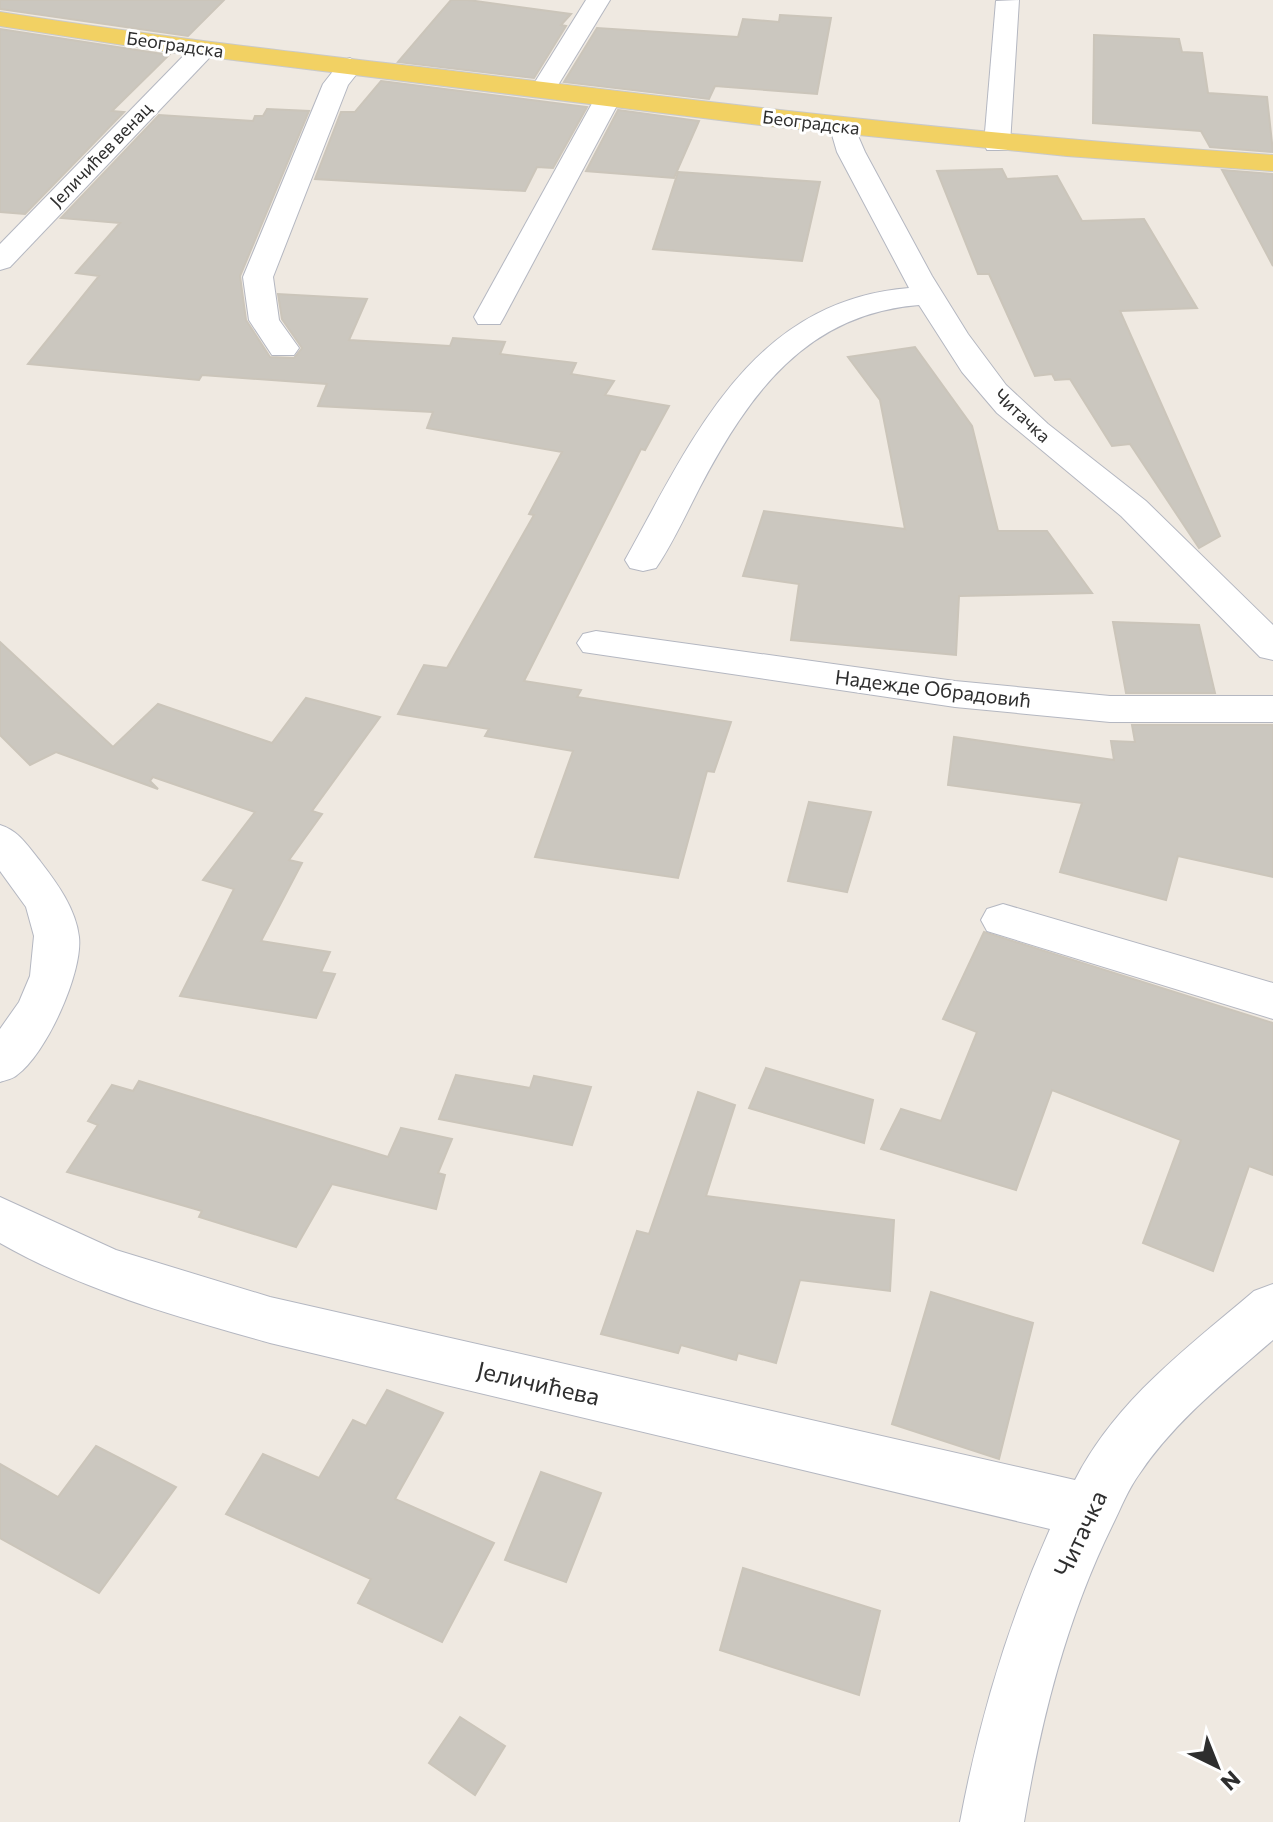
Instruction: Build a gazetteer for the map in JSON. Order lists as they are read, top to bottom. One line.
{"streets":{"main road":["Београдска"],"street":["Јеличићев венац","Читачка","Надежде Обрадовић","Јеличићева"]},"crossings":[["Београдска","Јеличићев венац"],["Београдска","Читачка"],["Читачка","Јеличићева"]],"north":"bottom right"}
